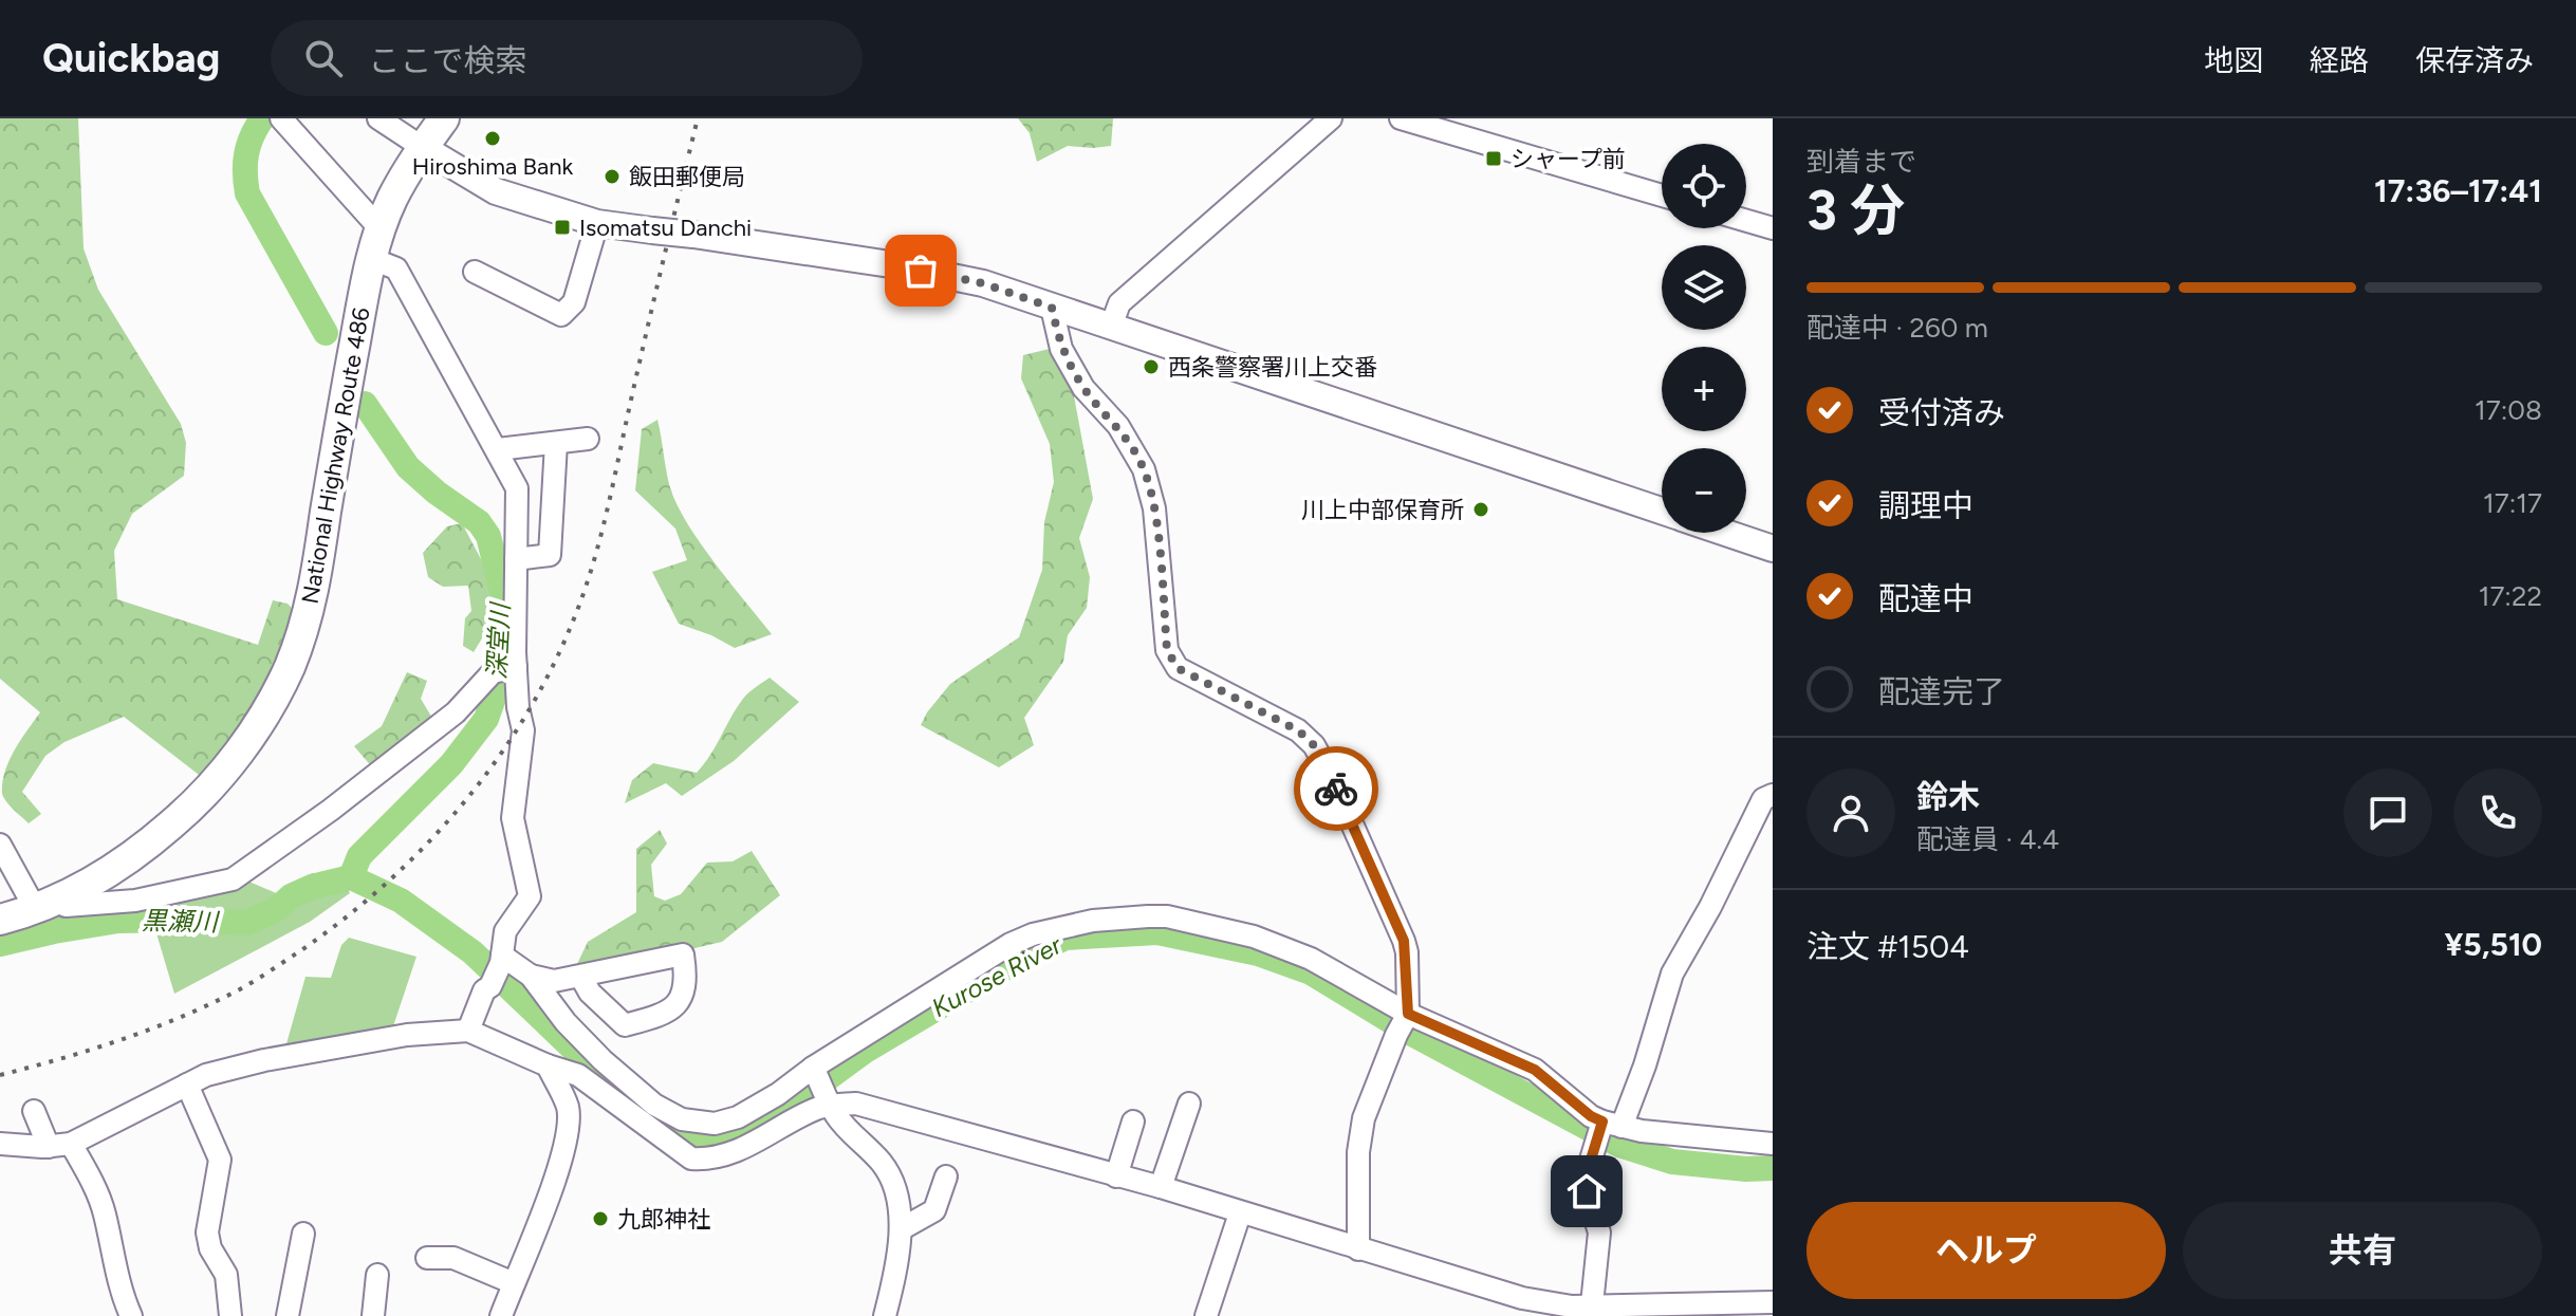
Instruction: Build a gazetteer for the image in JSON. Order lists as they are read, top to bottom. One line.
{"streets":{"highway":["National Highway Route 486"]},"water":["深堂川","黒瀬川","Kurose River"],"places":{"other":["Hiroshima Bank","飯田郵便局","西条警察署川上交番","川上中部保育所","九郎神社"],"transit":["シャープ前","Isomatsu Danchi"]},"page":{"header":"Quickbag","search":"ここで検索","nav":["地図","経路","保存済み"],"heading":["3 分","到着まで","17:36–17:41"],"panel":["鈴木","配達員 · 4.4","注文 #1504","¥5,510"],"map_buttons":["+","−"],"bar":"配達中 · 260 m","list":[["受付済み","17:08"],["調理中","17:17"],["配達中","17:22"],"配達完了"],"buttons":["ヘルプ","共有"]}}
